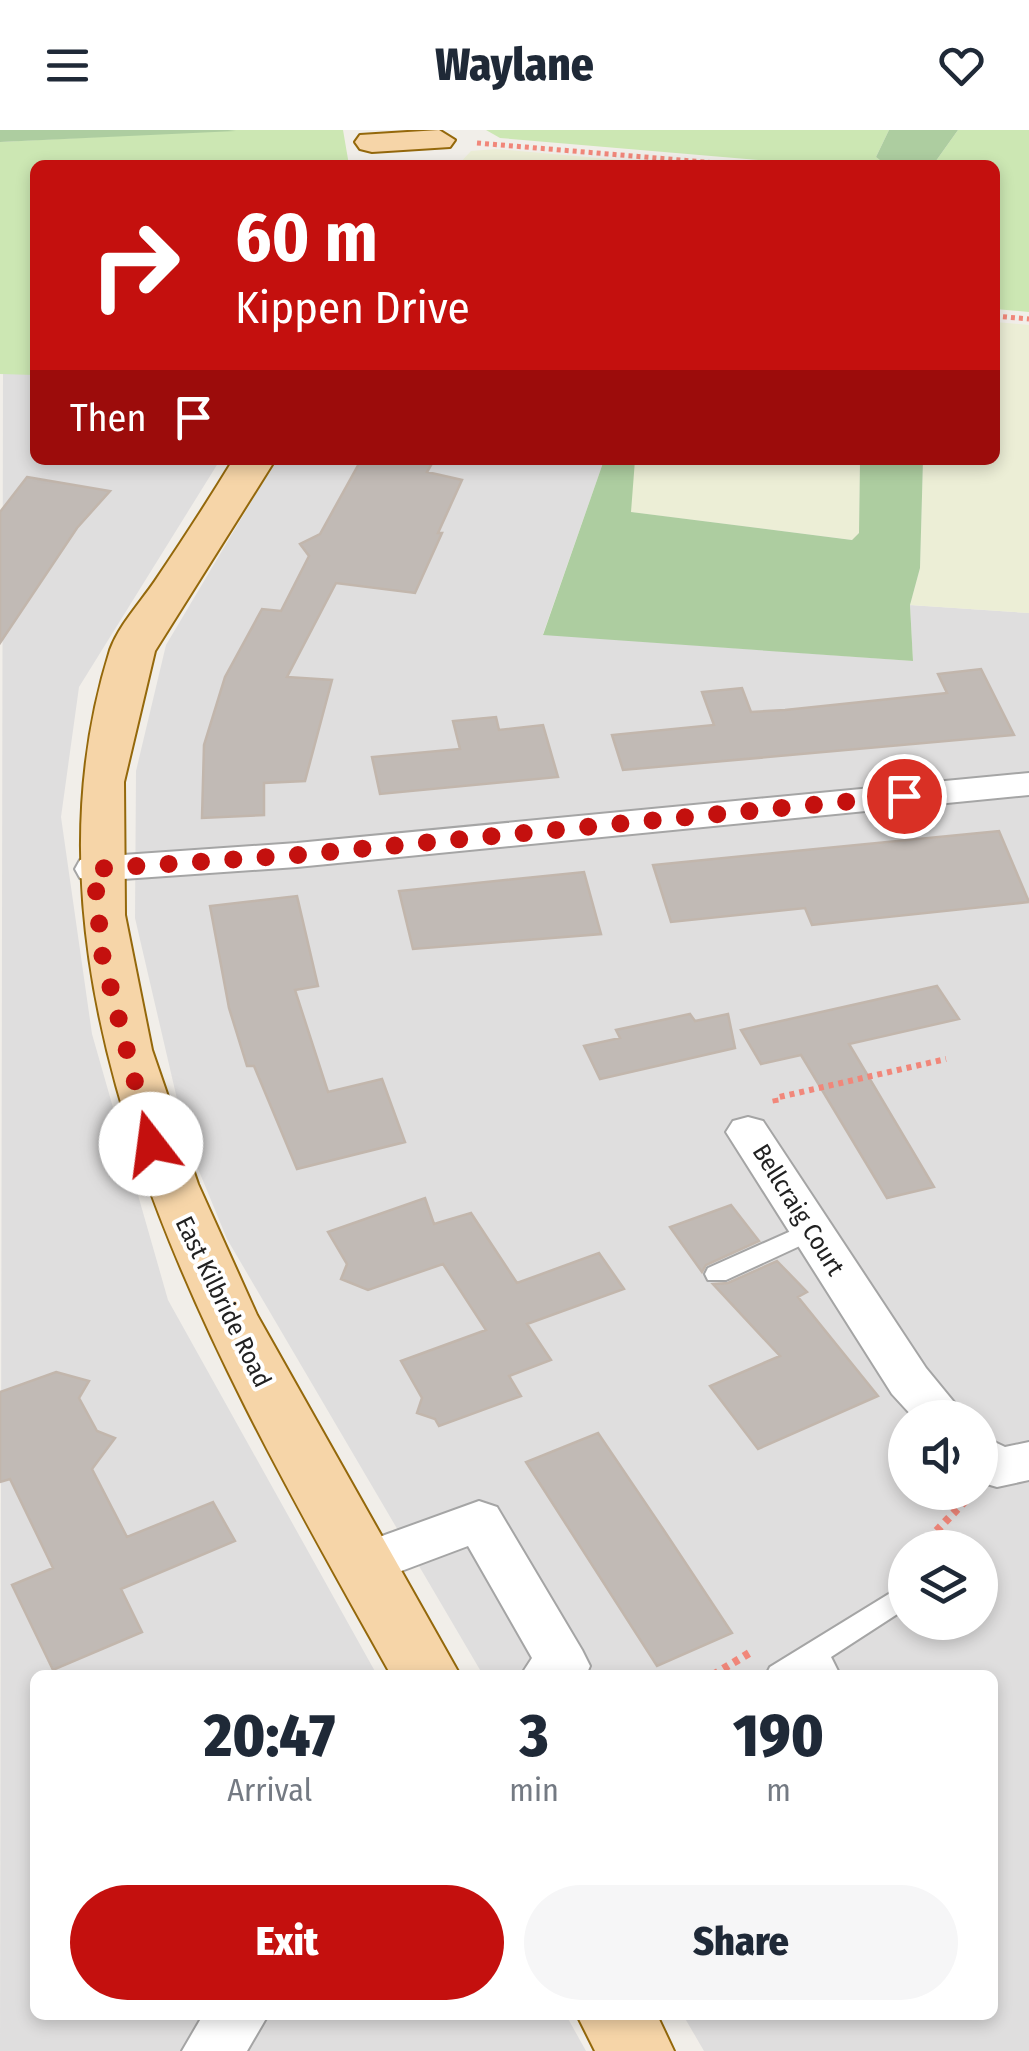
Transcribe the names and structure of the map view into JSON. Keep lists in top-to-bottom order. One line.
{"streets":{"main road":["East Kilbride Road"],"street":["Bellcraig Court"]},"page":{"header":"Waylane","turn":["60 m","Kippen Drive"],"then":"Then","eta":["20:47","Arrival","3","min","190","m"],"buttons":["Exit","Share"]}}
